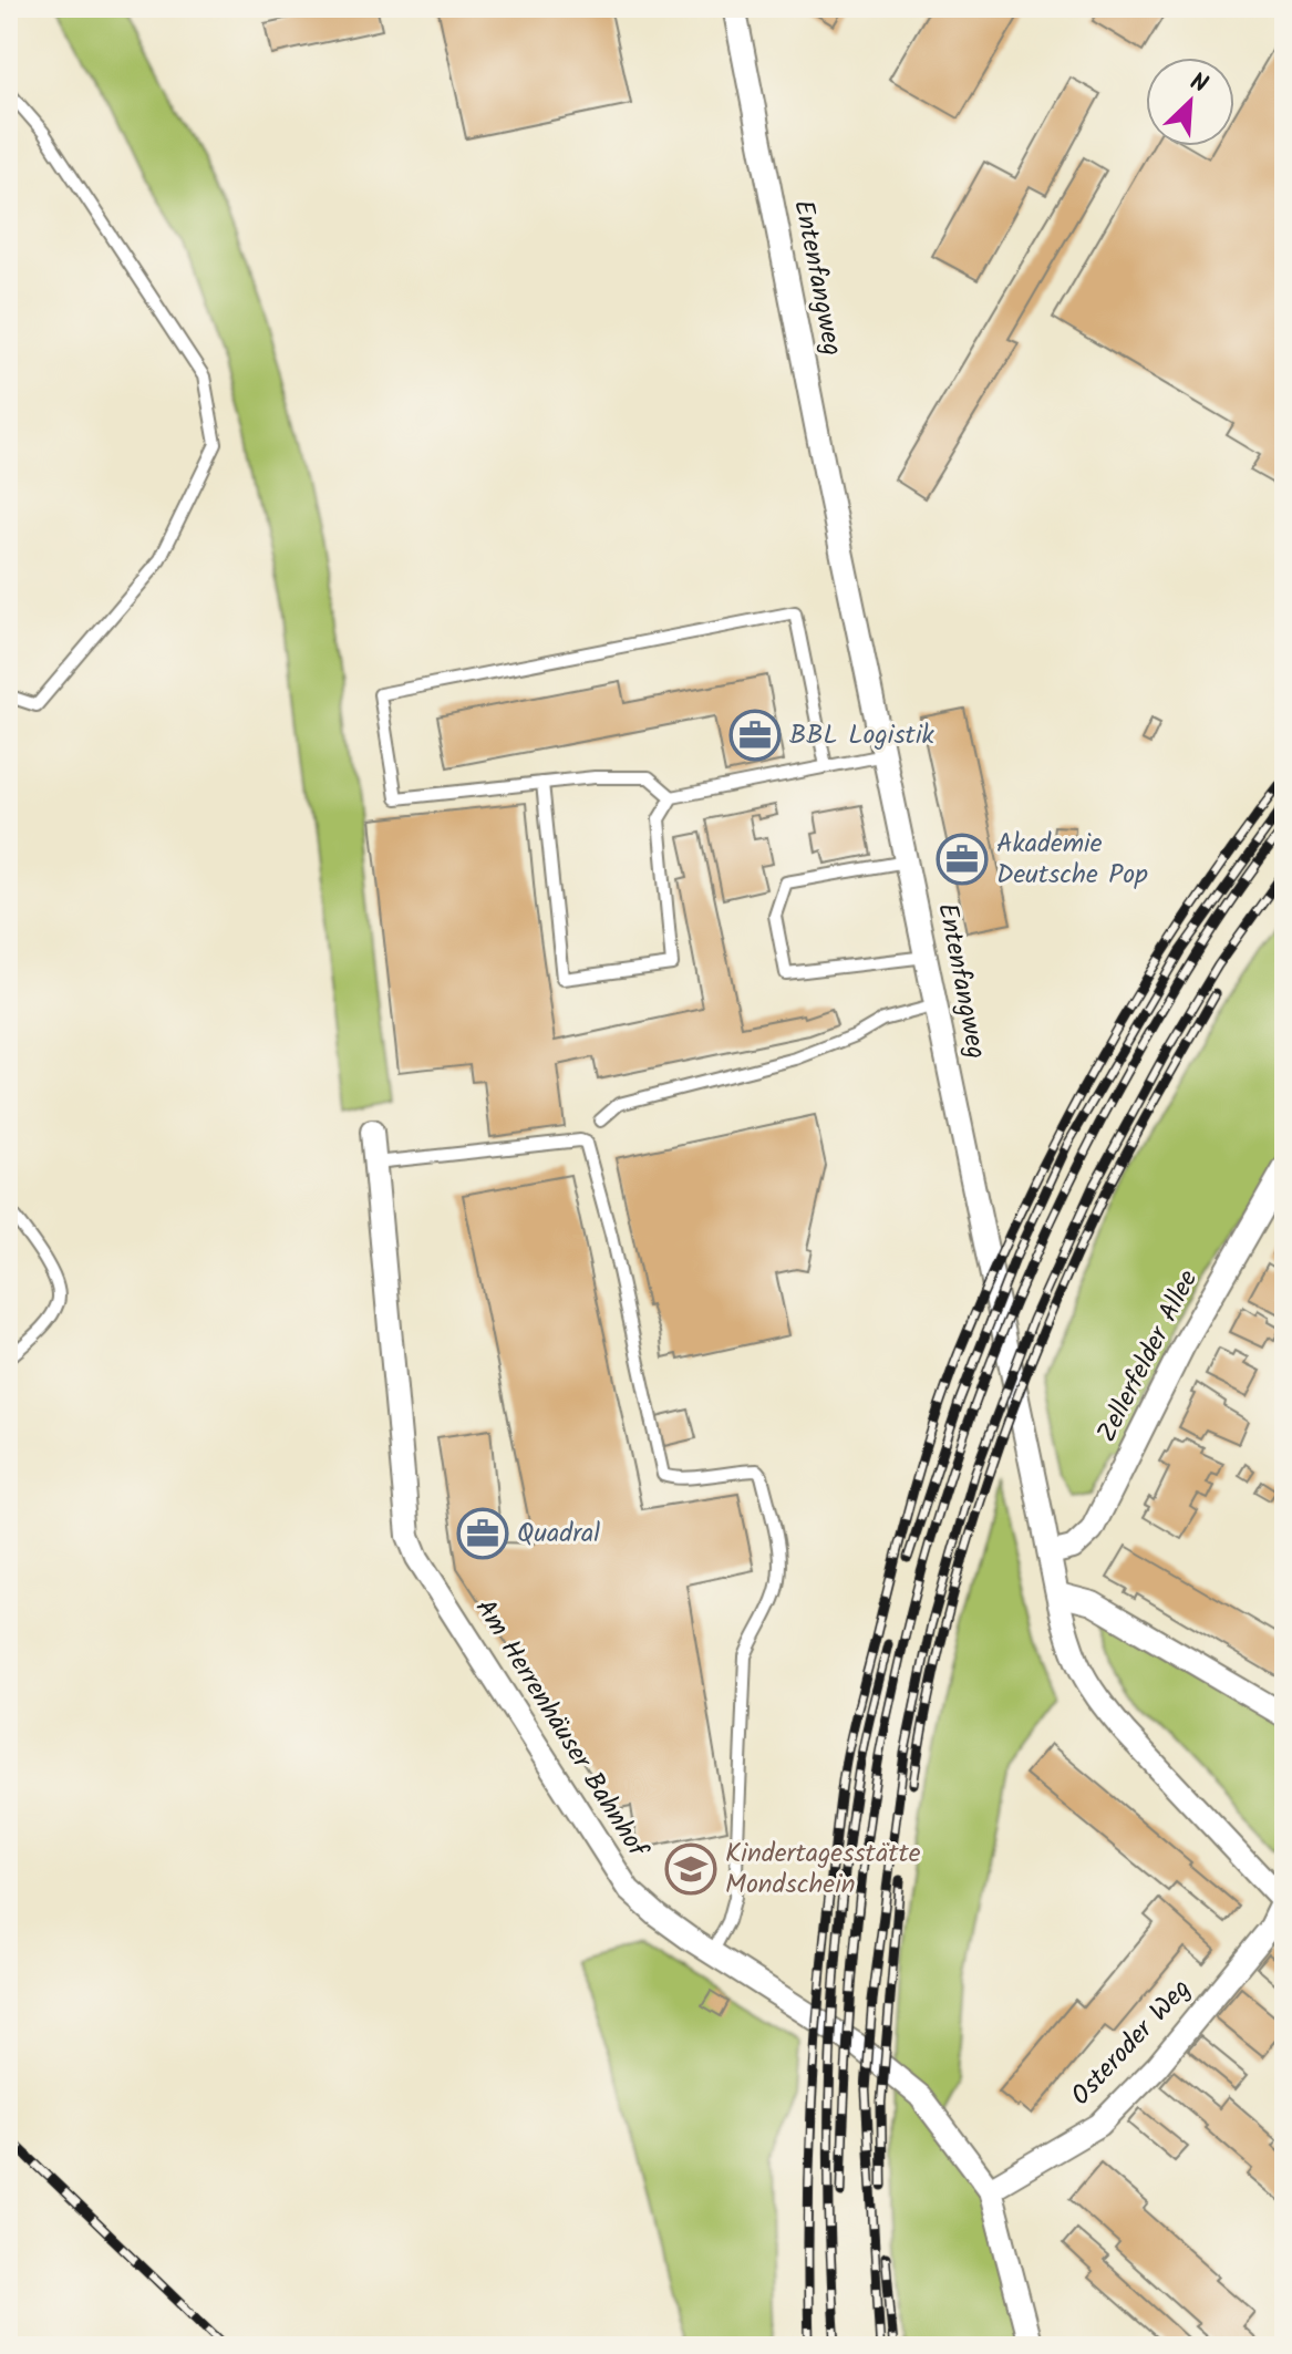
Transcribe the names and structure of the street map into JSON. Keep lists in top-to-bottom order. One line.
{"streets":{"street":["Entenfangweg","Zellerfelder Allee","Am Herrenhäuser Bahnhof","Osteroder Weg"]},"crossings":[["Entenfangweg","Zellerfelder Allee"],["Entenfangweg","Osteroder Weg"],["Am Herrenhäuser Bahnhof","Osteroder Weg"]],"places":{"office":["BBL Logistik","Akademie Deutsche Pop","Quadral"],"school or university":["Kindertagesstätte Mondschein"]},"north":"top right"}
